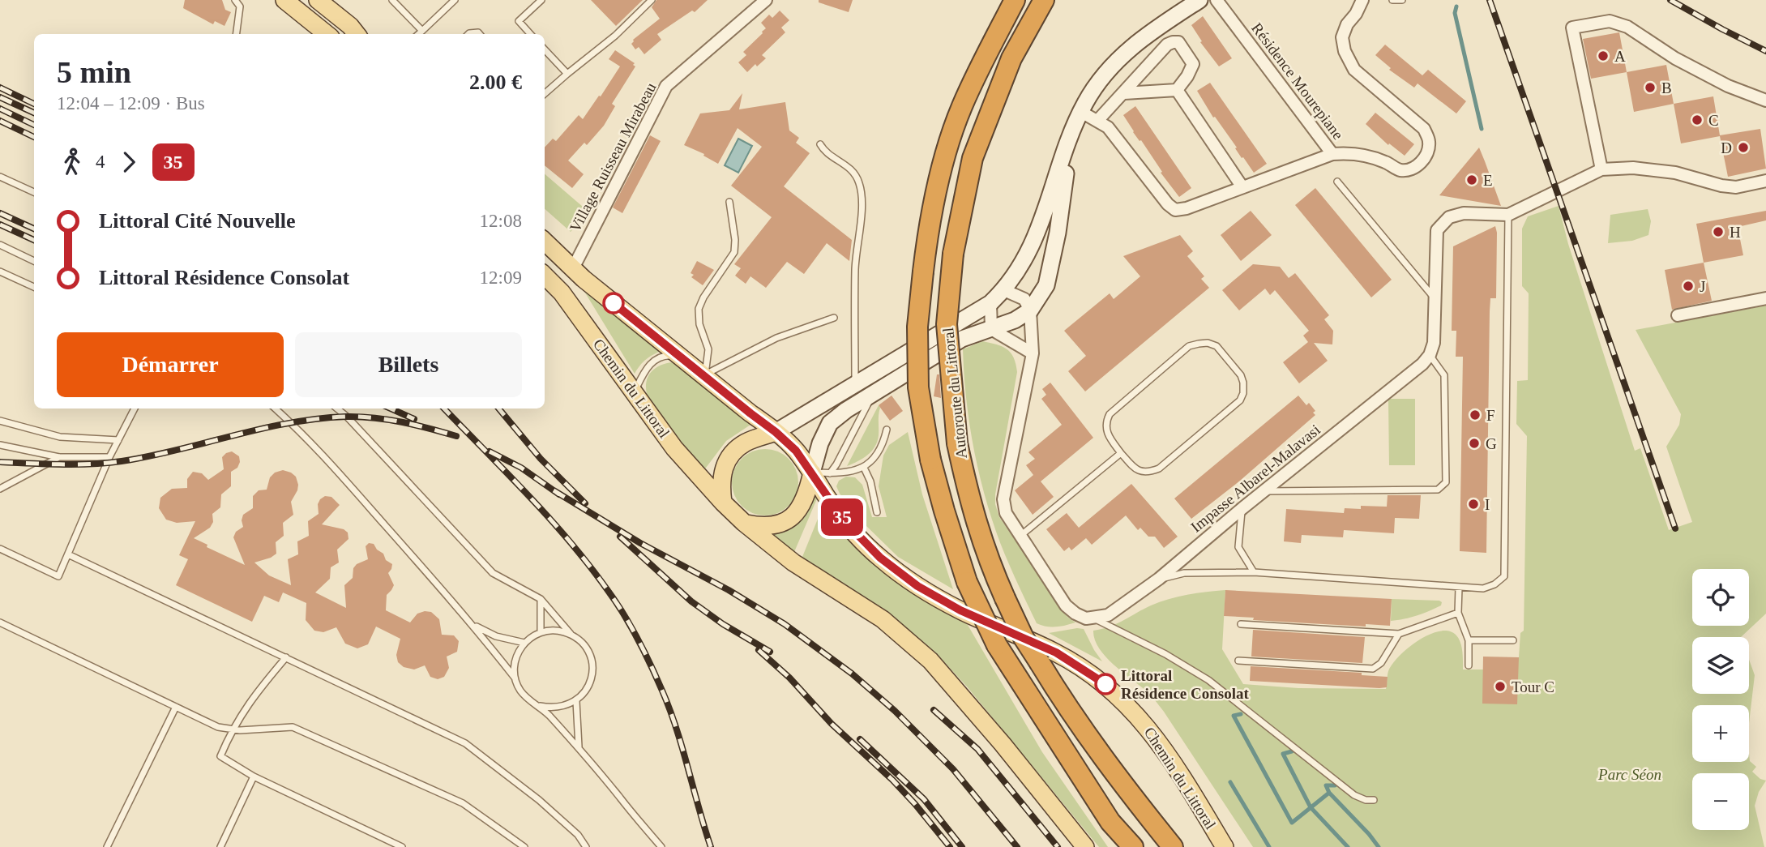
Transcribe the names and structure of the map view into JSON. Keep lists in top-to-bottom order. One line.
{"streets":{"highway":["Autoroute du Littoral"],"main road":["Chemin du Littoral"],"street":["Résidence Mourepiane","Village Ruisseau Mirabeau","Impasse Albarel-Malavasi"]},"parks":["Parc Séon"],"places":["A","B","C","D","E","H","J","F","G","I","Littoral Résidence Consolat","Tour C"],"lines":["bus line 35"],"page":{"on_map":"35","heading":["5 min","12:04 – 12:09 · Bus","2.00 €"],"legs":["4","35"],"list":[{"name":"Littoral Cité Nouvelle","value":"12:08"},{"name":"Littoral Résidence Consolat","value":"12:09"}],"buttons":["Démarrer","Billets"],"map_buttons":["+","−"]}}
